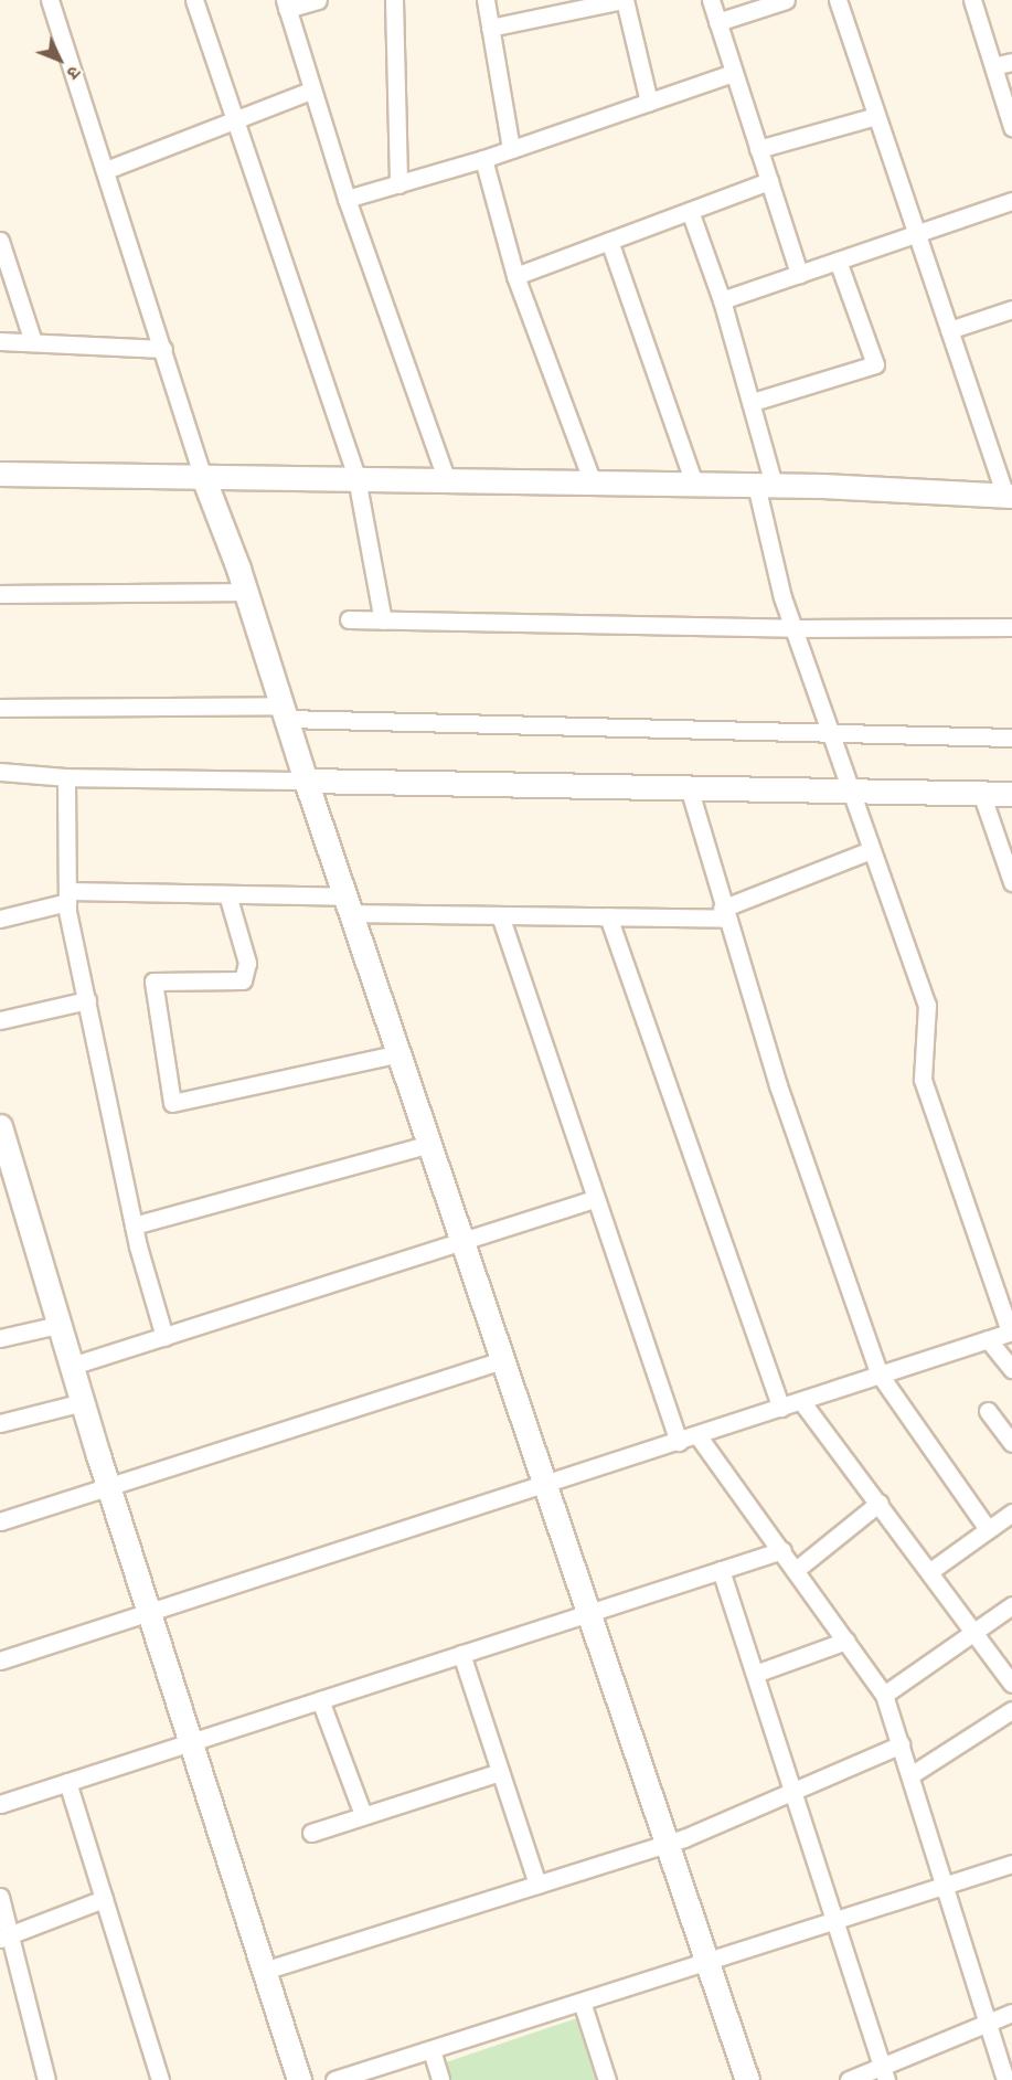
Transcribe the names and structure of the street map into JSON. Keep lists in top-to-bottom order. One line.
{"north":"bottom right"}
